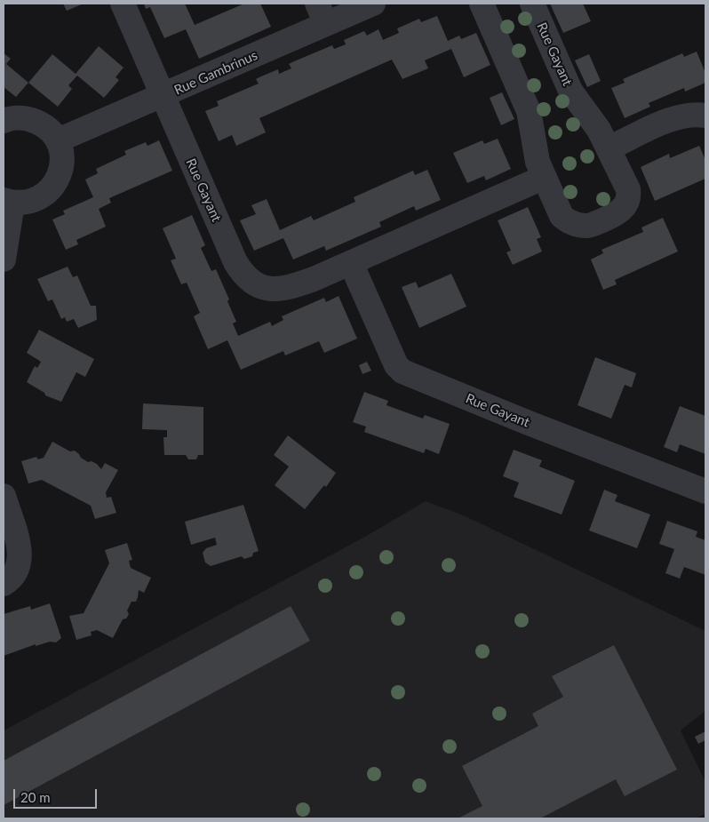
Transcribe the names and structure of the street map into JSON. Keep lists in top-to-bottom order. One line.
{"streets":{"street":["Rue Gayant","Rue Gambrinus"]},"crossings":[["Rue Gayant","Rue Gambrinus"]],"scale_bar":"20 m"}
